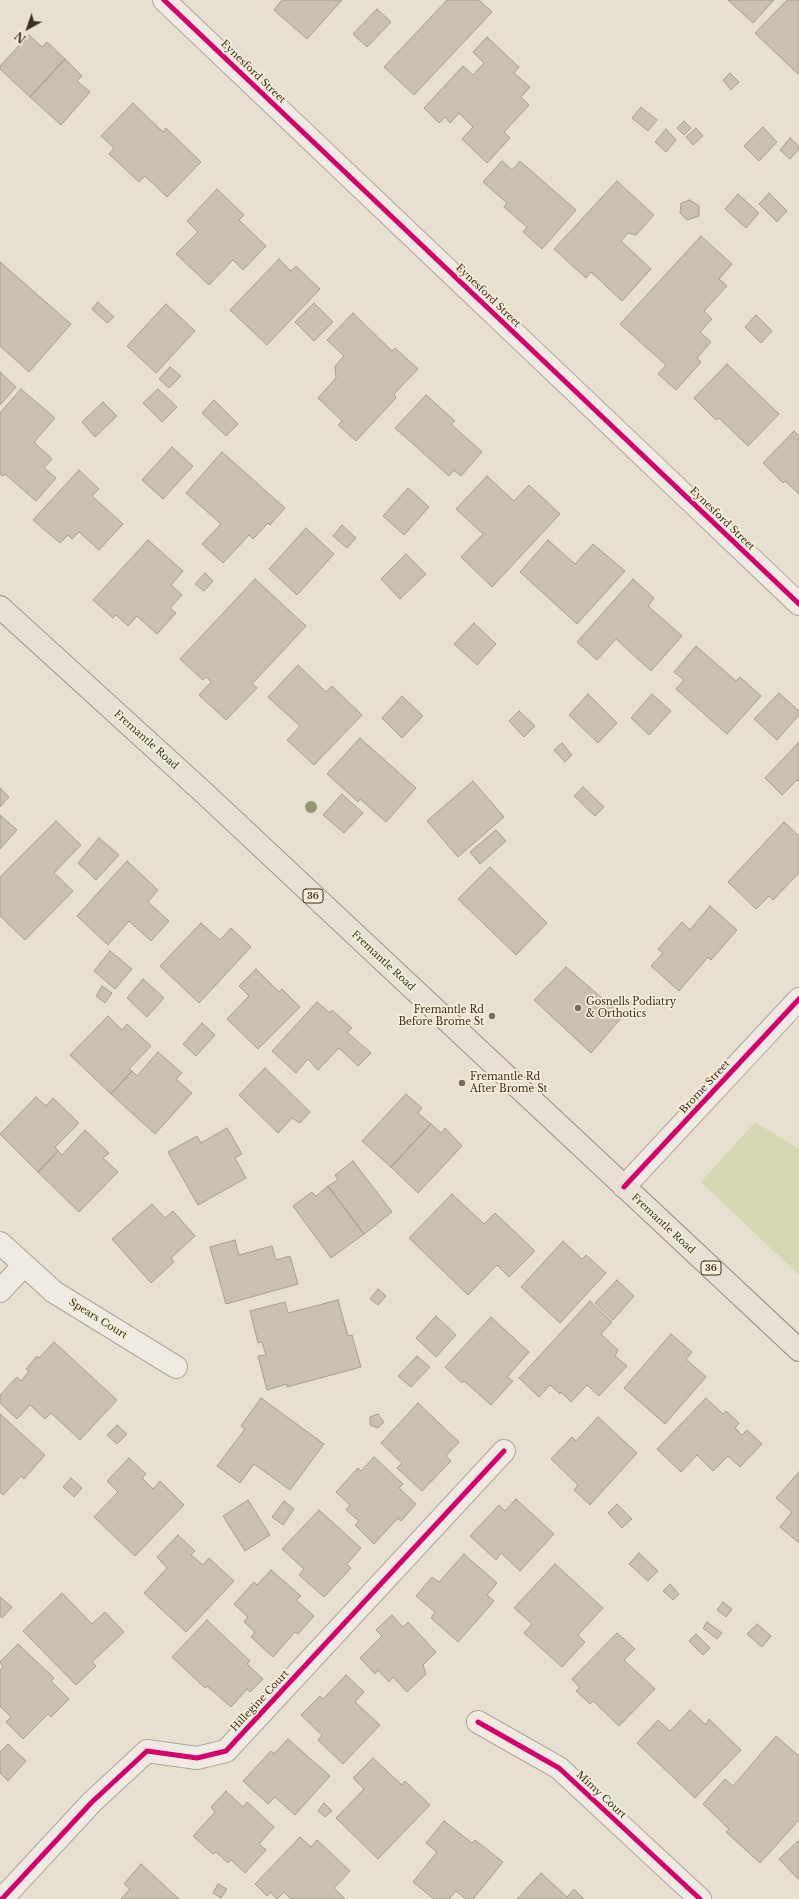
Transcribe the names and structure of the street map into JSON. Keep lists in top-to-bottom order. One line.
{"streets":{"main road":["Fremantle Road","36"],"street":["Eynesford Street","Brome Street","Spears Court","Hillegine Court","Mimy Court"]},"crossings":[["Fremantle Road","Brome Street"]],"places":["Gosnells Podiatry & Orthotics","Fremantle Rd Before Brome St","Fremantle Rd After Brome St"],"north":"bottom left"}
